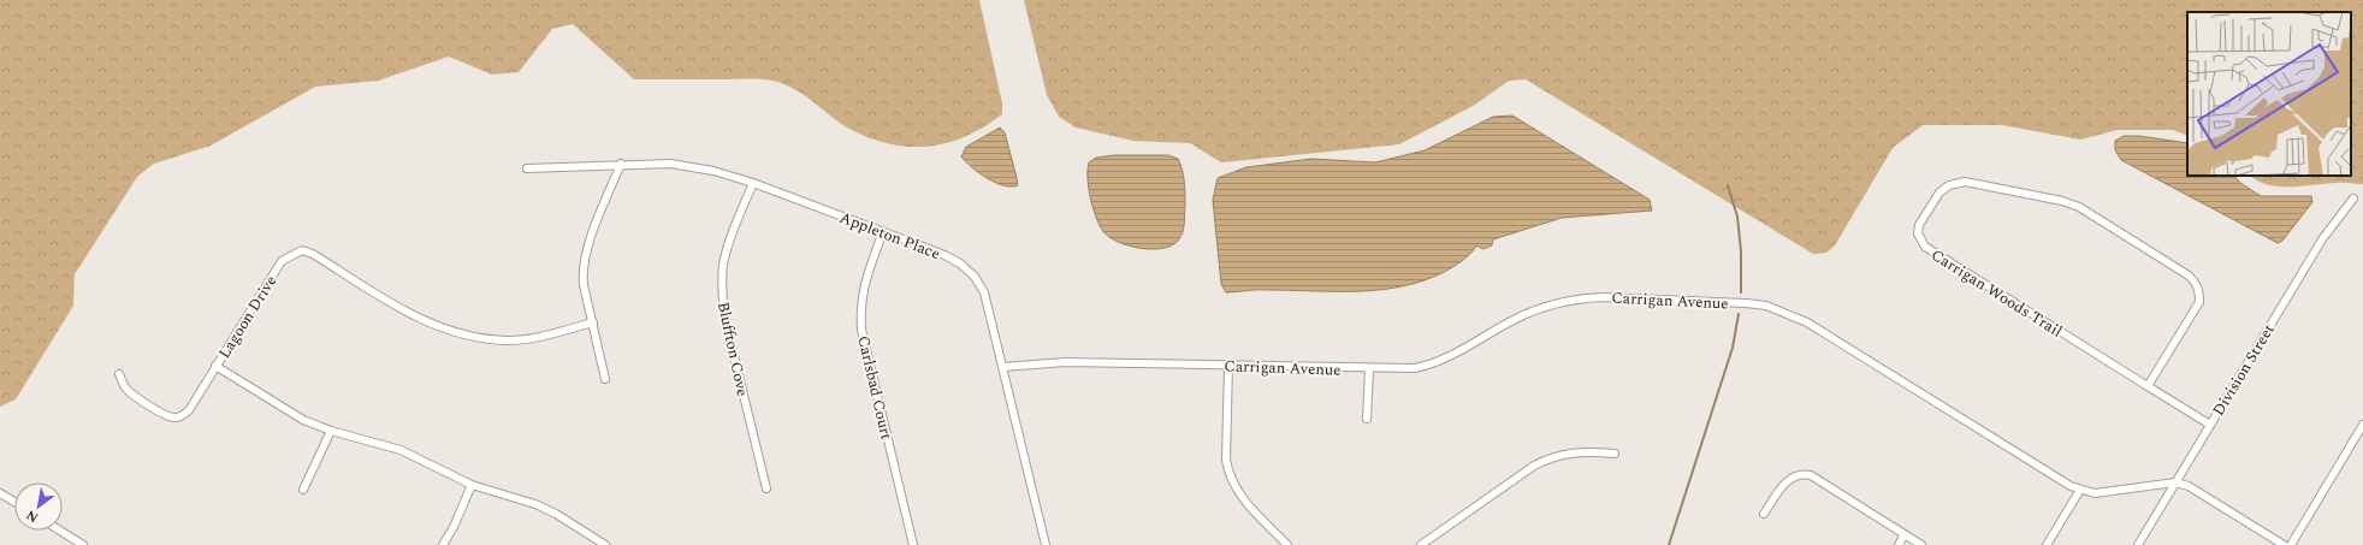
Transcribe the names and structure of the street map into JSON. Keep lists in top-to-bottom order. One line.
{"streets":{"street":["Appleton Place","Carrigan Woods Trail","Carrigan Avenue","Lagoon Drive","Bluffton Cove","Division Street","Carlsbad Court"]},"crossings":[["Appleton Place","Carrigan Avenue"],["Appleton Place","Bluffton Cove"],["Appleton Place","Carlsbad Court"],["Carrigan Woods Trail","Division Street"],["Carrigan Avenue","Division Street"]],"north":"bottom left"}
